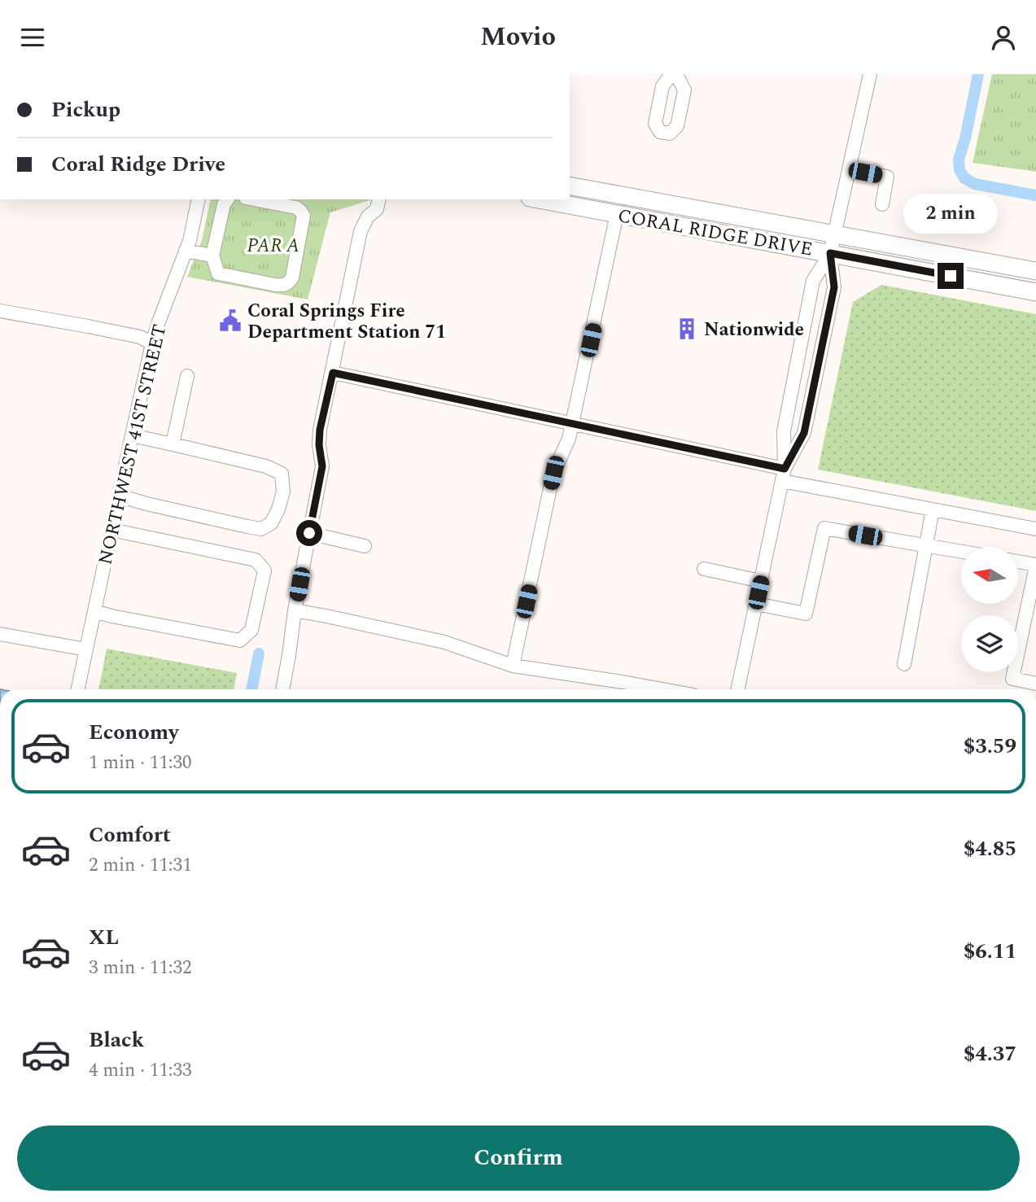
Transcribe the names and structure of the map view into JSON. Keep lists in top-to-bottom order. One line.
{"streets":{"main road":["CORAL RIDGE DRIVE"],"street":["NORTHWEST 41ST STREET"]},"parks":["PAR A"],"places":{"public building":["Coral Springs Fire Department Station 71"],"building":["Nationwide"]},"north":"left","page":{"header":"Movio","banner":["Pickup","Coral Ridge Drive"],"bubble":"2 min","list":[{"name":"Economy","note":"1 min · 11:30","value":"$3.59"},{"name":"Comfort","note":"2 min · 11:31","value":"$4.85"},{"name":"XL","note":"3 min · 11:32","value":"$6.11"},{"name":"Black","note":"4 min · 11:33","value":"$4.37"}],"buttons":"Confirm"}}
